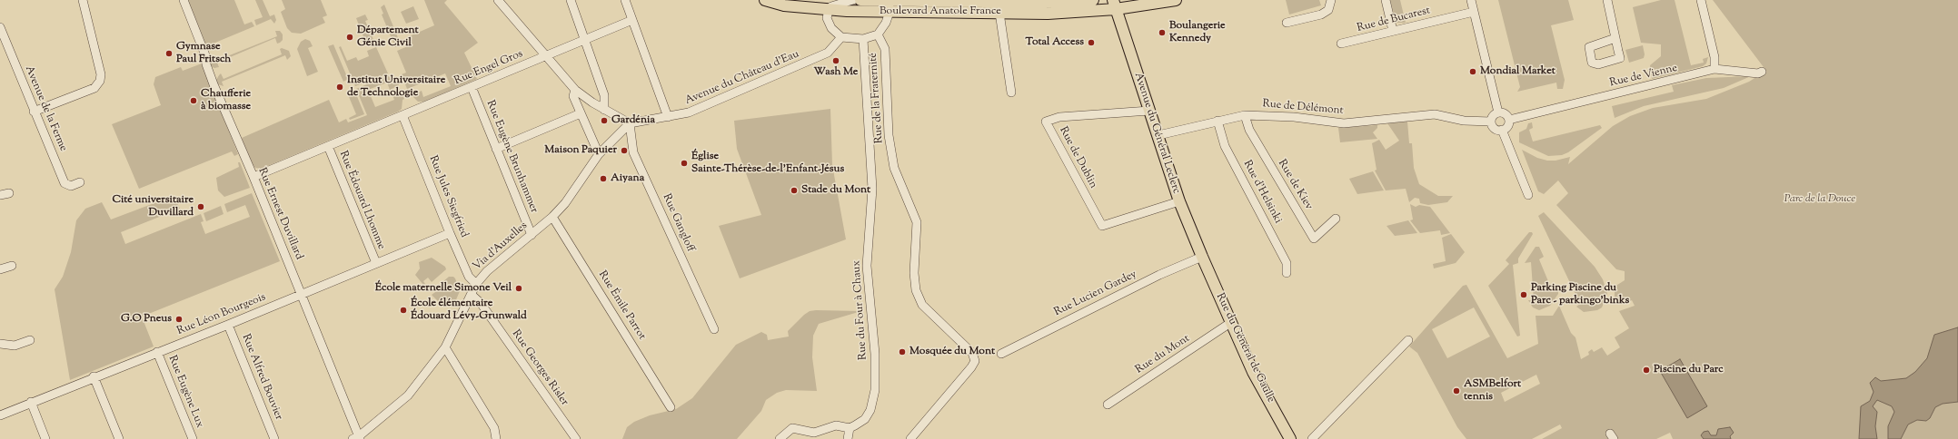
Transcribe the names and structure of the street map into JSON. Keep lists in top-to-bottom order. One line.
{"streets":{"main road":["Boulevard Anatole France","Avenue du Général Leclerc","Rue du Général de Gaulle"],"street":["Rue de Bucarest","Rue Engel Gros","Rue de Vienne","Avenue du Château d'Eau","Rue de la Fraternité","Rue de Délémont","Avenue de la Ferme","Rue Eugène Brunhammer","Rue de Dublin","Rue de Kiev","Rue d'Helsinki","Rue Jules Siegfried","Rue Édouard Lhomme","Rue Ernest Duvillard","Rue Gangloff","Via d'Auxelles","Rue Lucien Gardey","Rue Émile Parrot","Rue du Four à Chaux","Rue Léon Bourgeois","Rue du Mont","Rue Georges Risler","Rue Alfred Bouvier","Rue Eugène Lux"]},"crossings":[["Boulevard Anatole France","Avenue du Général Leclerc"],["Rue Engel Gros","Rue Eugène Brunhammer"],["Rue Engel Gros","Rue Jules Siegfried"],["Rue Engel Gros","Rue Édouard Lhomme"],["Rue Engel Gros","Rue Ernest Duvillard"],["Rue de Vienne","Rue de Délémont"],["Avenue du Château d'Eau","Rue Gangloff"],["Avenue du Château d'Eau","Via d'Auxelles"],["Rue de Délémont","Avenue du Général Leclerc"],["Rue de Délémont","Rue de Kiev"],["Rue de Délémont","Rue d'Helsinki"],["Avenue du Général Leclerc","Rue de Dublin"],["Avenue du Général Leclerc","Rue Lucien Gardey"],["Avenue du Général Leclerc","Rue du Général de Gaulle"],["Rue Eugène Brunhammer","Via d'Auxelles"],["Rue Jules Siegfried","Via d'Auxelles"],["Rue Jules Siegfried","Rue Léon Bourgeois"],["Rue Édouard Lhomme","Rue Léon Bourgeois"],["Rue Ernest Duvillard","Via d'Auxelles"],["Rue Ernest Duvillard","Rue Léon Bourgeois"],["Rue Gangloff","Via d'Auxelles"],["Via d'Auxelles","Rue Émile Parrot"],["Via d'Auxelles","Rue Georges Risler"],["Rue Lucien Gardey","Rue du Général de Gaulle"],["Rue Léon Bourgeois","Rue Alfred Bouvier"],["Rue Léon Bourgeois","Rue Eugène Lux"],["Rue du Général de Gaulle","Rue du Mont"]],"parks":["Parc de la Douce"],"places":["Boulangerie Kennedy","Département Génie Civil","Total Access","Gymnase Paul Fritsch","Wash Me","Mondial Market","Institut Universitaire de Technologie","Chaufferie à biomasse","Gardénia","Maison Paquier","Église Sainte-Thérèse-de-l'Enfant-Jésus","Aiyana","Stade du Mont","Cité universitaire Duvillard","École maternelle Simone Veil","Parking Piscine du Parc - parkingo'binks","École élémentaire Édouard Lévy-Grunwald","G.O Pneus","Mosquée du Mont","Piscine du Parc","ASMBelfort tennis"]}
